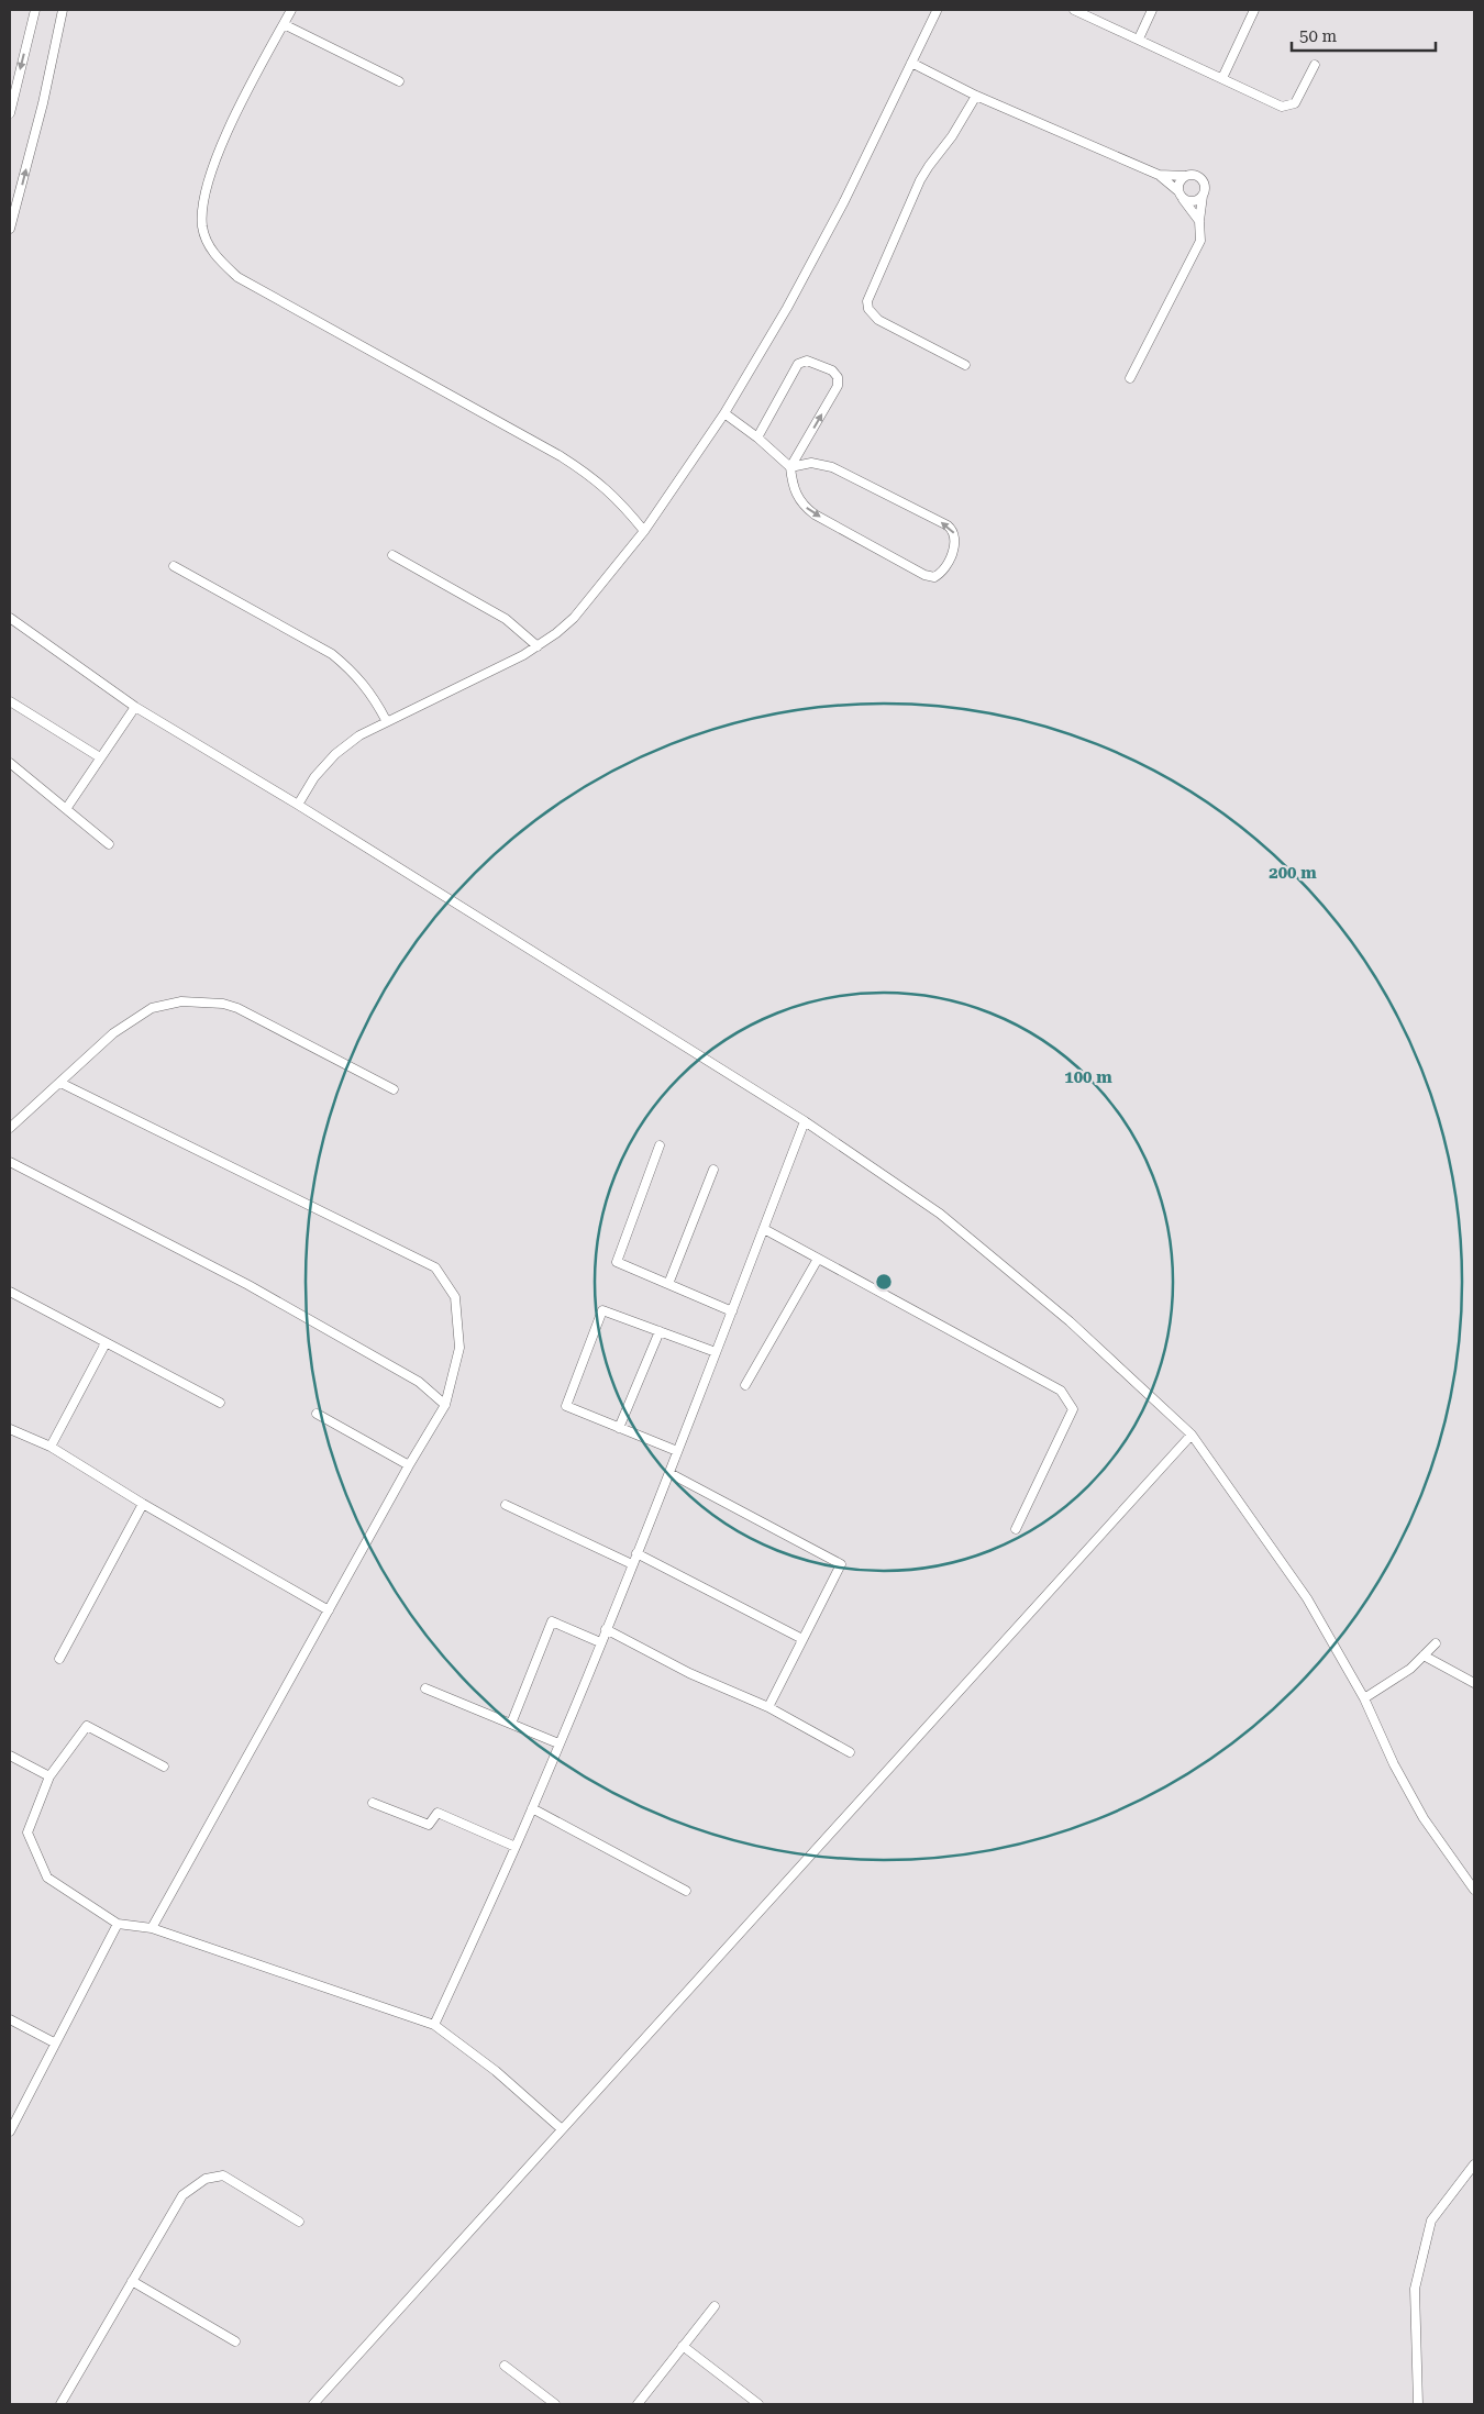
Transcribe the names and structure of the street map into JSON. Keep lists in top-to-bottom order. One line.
{"scale_bar":"50 m","rings":["200 m","100 m"]}
